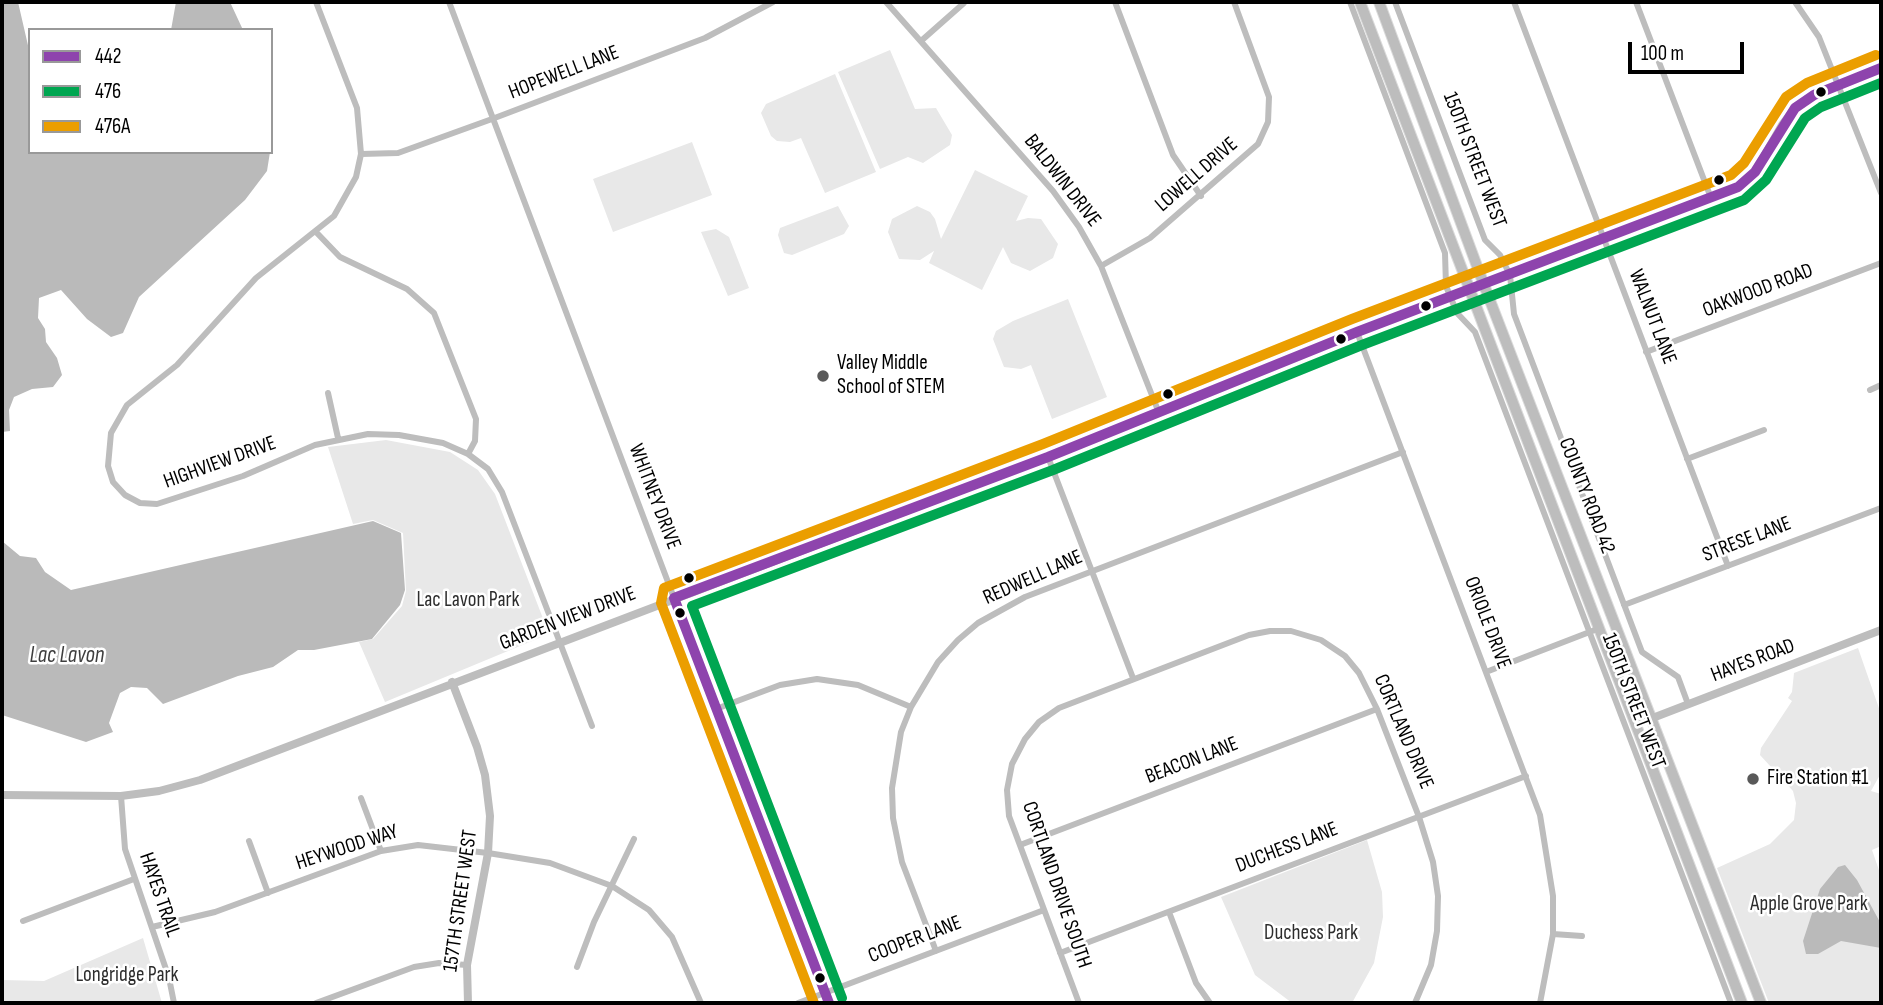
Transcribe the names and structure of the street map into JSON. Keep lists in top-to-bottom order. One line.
{"streets":{"highway":["COUNTY ROAD 42"],"street":["HOPEWELL LANE","150TH STREET WEST","LOWELL DRIVE","BALDWIN DRIVE","OAKWOOD ROAD","WALNUT LANE","HIGHVIEW DRIVE","WHITNEY DRIVE","STRESE LANE","REDWELL LANE","GARDEN VIEW DRIVE","ORIOLE DRIVE","HAYES ROAD","CORTLAND DRIVE","BEACON LANE","HEYWOOD WAY","DUCHESS LANE","CORTLAND DRIVE SOUTH","HAYES TRAIL","157TH STREET WEST","COOPER LANE"]},"crossings":[["HOPEWELL LANE","HIGHVIEW DRIVE"],["HOPEWELL LANE","WHITNEY DRIVE"],["150TH STREET WEST","STRESE LANE"],["150TH STREET WEST","GARDEN VIEW DRIVE"],["150TH STREET WEST","HAYES ROAD"],["LOWELL DRIVE","BALDWIN DRIVE"],["BALDWIN DRIVE","GARDEN VIEW DRIVE"],["OAKWOOD ROAD","WALNUT LANE"],["WALNUT LANE","STRESE LANE"],["WALNUT LANE","GARDEN VIEW DRIVE"],["HIGHVIEW DRIVE","GARDEN VIEW DRIVE"],["COUNTY ROAD 42","GARDEN VIEW DRIVE"],["COUNTY ROAD 42","HAYES ROAD"],["WHITNEY DRIVE","GARDEN VIEW DRIVE"],["WHITNEY DRIVE","COOPER LANE"],["REDWELL LANE","ORIOLE DRIVE"],["REDWELL LANE","COOPER LANE"],["GARDEN VIEW DRIVE","ORIOLE DRIVE"],["GARDEN VIEW DRIVE","HAYES TRAIL"],["GARDEN VIEW DRIVE","157TH STREET WEST"],["ORIOLE DRIVE","DUCHESS LANE"],["CORTLAND DRIVE","BEACON LANE"],["CORTLAND DRIVE","DUCHESS LANE"],["CORTLAND DRIVE","CORTLAND DRIVE SOUTH"],["BEACON LANE","CORTLAND DRIVE SOUTH"],["HEYWOOD WAY","HAYES TRAIL"],["HEYWOOD WAY","157TH STREET WEST"],["DUCHESS LANE","CORTLAND DRIVE SOUTH"],["CORTLAND DRIVE SOUTH","COOPER LANE"]],"water":["Lac Lavon"],"parks":["Lac Lavon Park","Apple Grove Park","Duchess Park","Longridge Park"],"places":["Valley Middle School of STEM","Fire Station #1"],"lines":["transit line 476A","transit line 442","transit line 476"],"legend":["442","476","476A"],"scale_bar":"100 m"}
